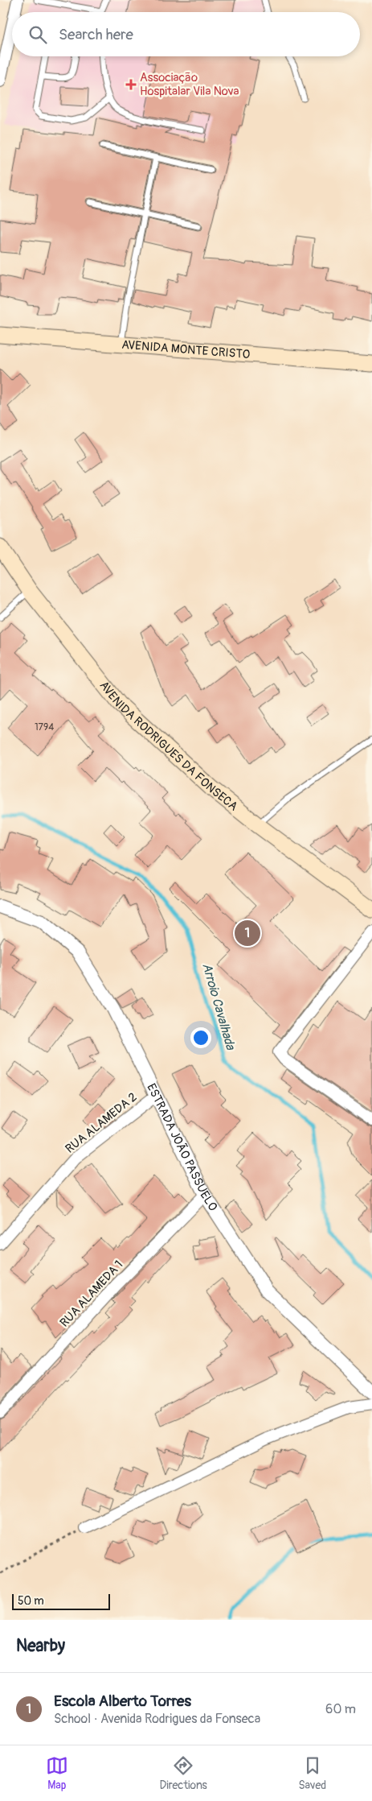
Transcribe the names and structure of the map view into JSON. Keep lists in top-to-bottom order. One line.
{"streets":{"main road":["AVENIDA MONTE CRISTO","AVENIDA RODRIGUES DA FONSECA"],"street":["RUA ALAMEDA 2","ESTRADA JOÃO PASSUELO","RUA ALAMEDA 1"]},"crossings":[["RUA ALAMEDA 2","ESTRADA JOÃO PASSUELO"],["ESTRADA JOÃO PASSUELO","RUA ALAMEDA 1"]],"water":["Arroio Cavalhada"],"places":{"health":["Associação Hospitalar Vila Nova"]},"house_numbers":["1794"],"scale_bar":"50 m","page":{"search":"Search here","pins":"1","scale":"50 m","heading":"Nearby","list":[{"mark":"1","name":"Escola Alberto Torres","note":"School · Avenida Rodrigues da Fonseca","value":"60 m"}],"nav":["Map","Directions","Saved"]}}
